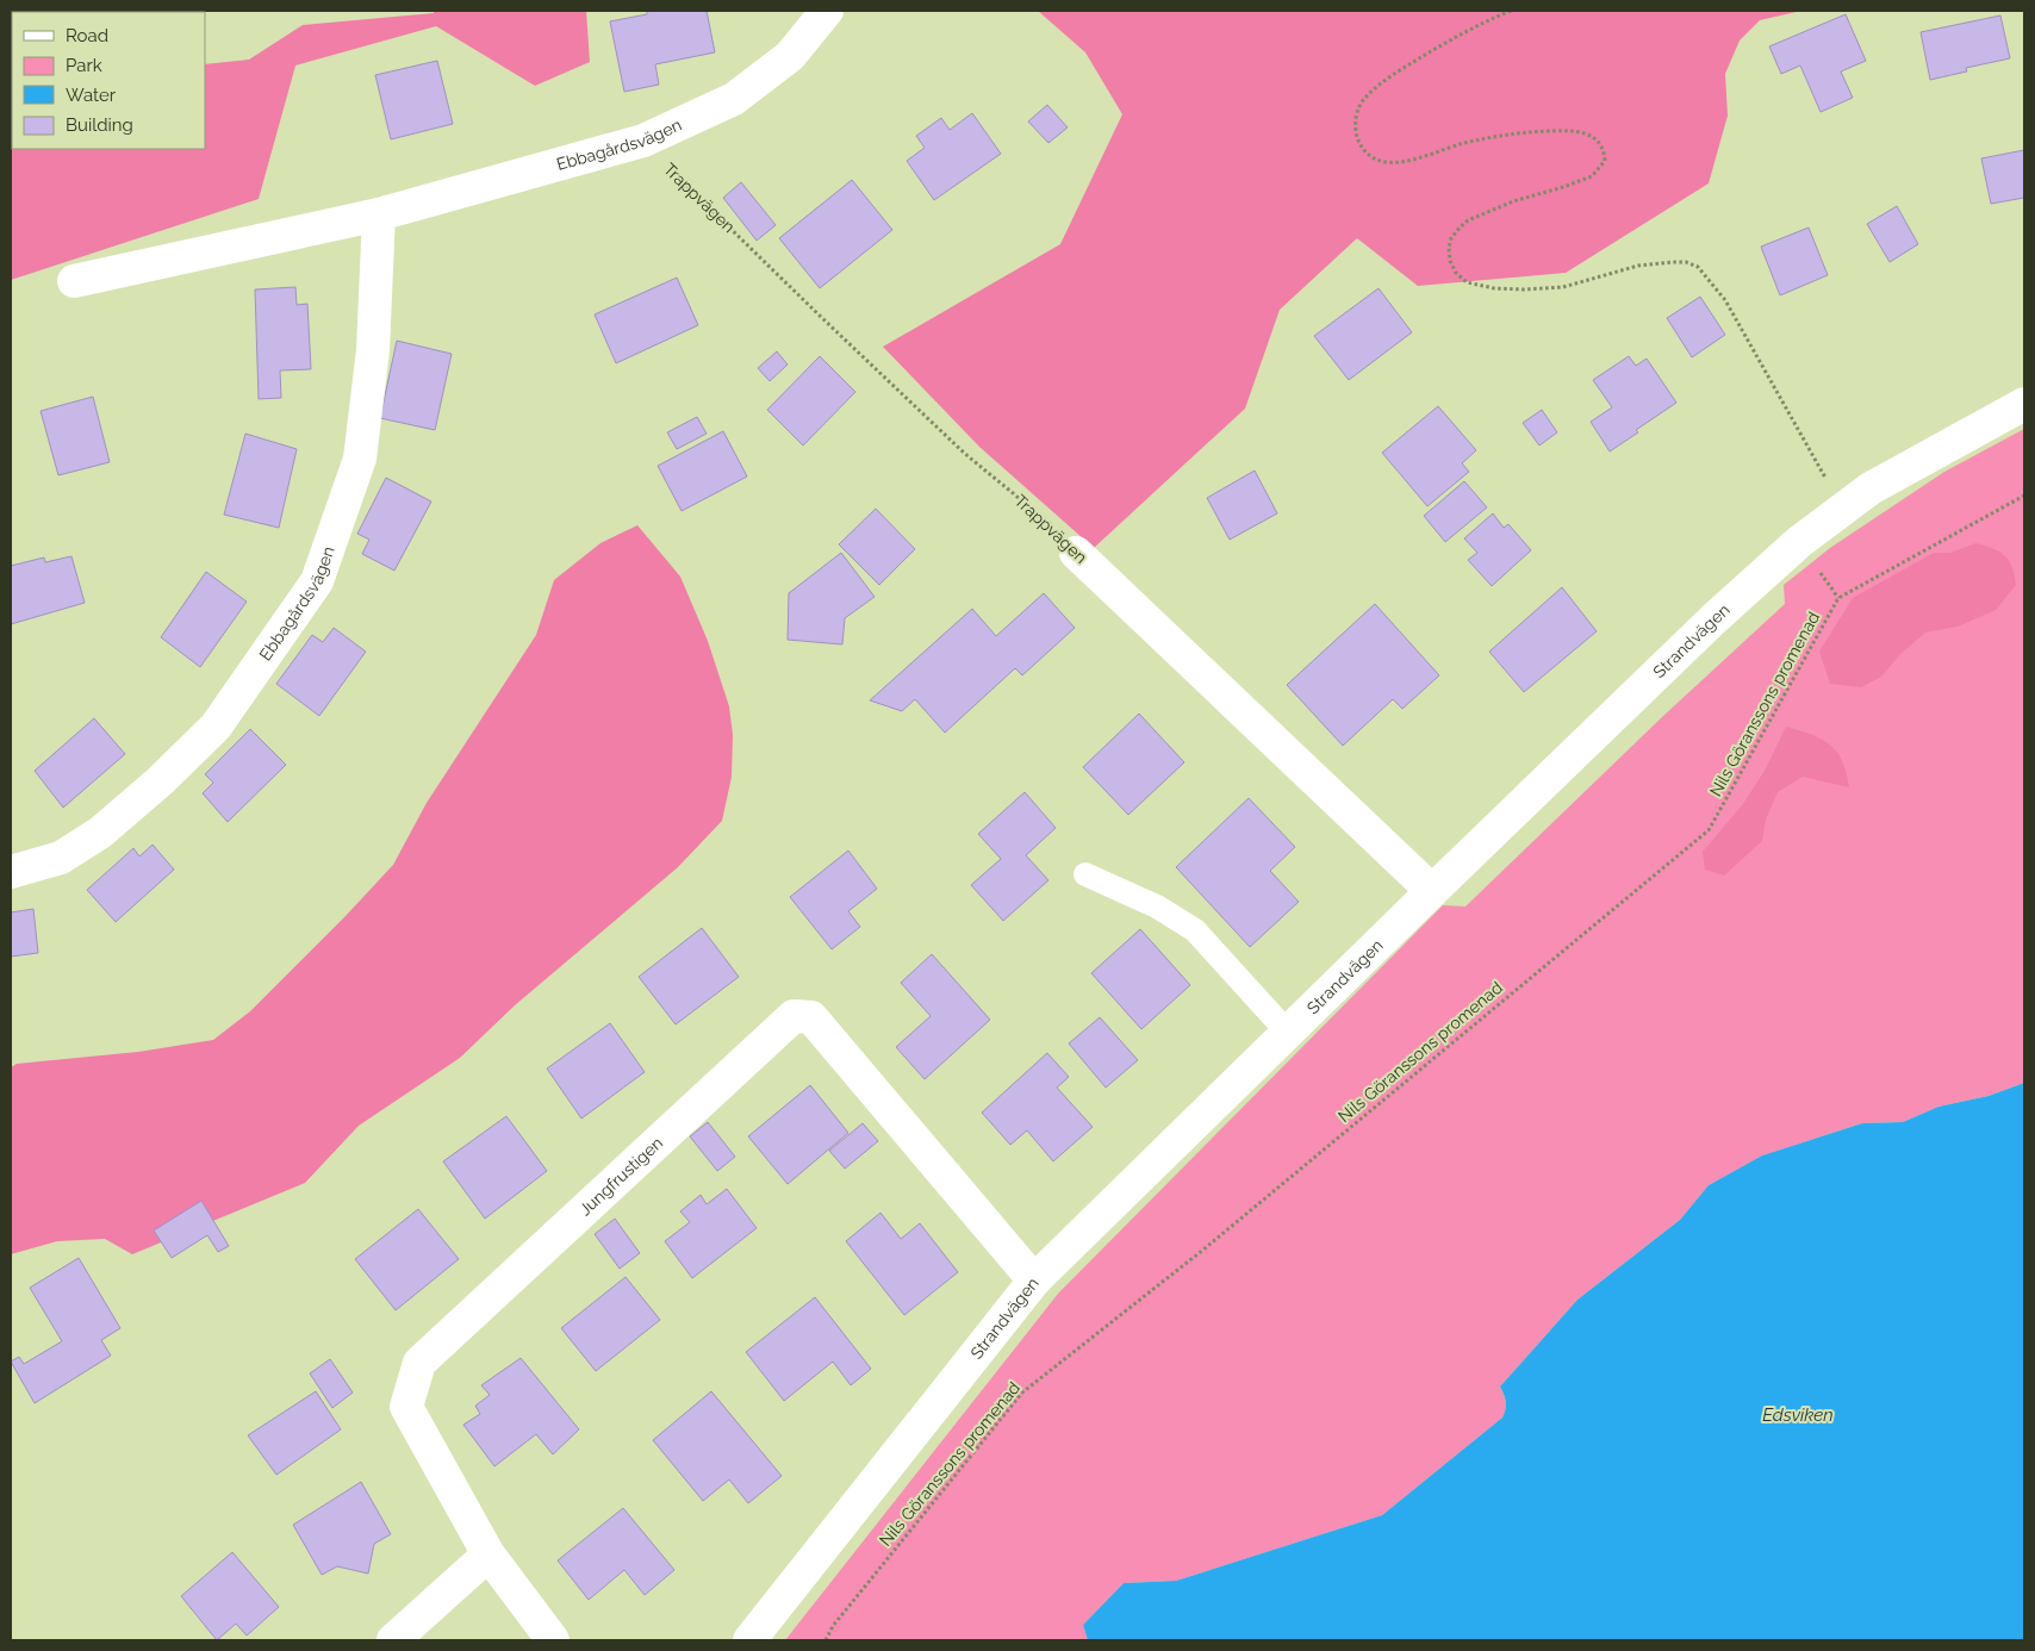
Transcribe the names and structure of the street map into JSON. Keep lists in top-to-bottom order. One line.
{"streets":{"street":["Ebbagårdsvägen","Trappvägen","Strandvägen","Jungfrustigen"],"path":["Nils Göranssons promenad"]},"crossings":[["Ebbagårdsvägen","Trappvägen"],["Trappvägen","Strandvägen"],["Strandvägen","Jungfrustigen"]],"water":["Edsviken"],"legend":["Road","Park","Water","Building"]}
